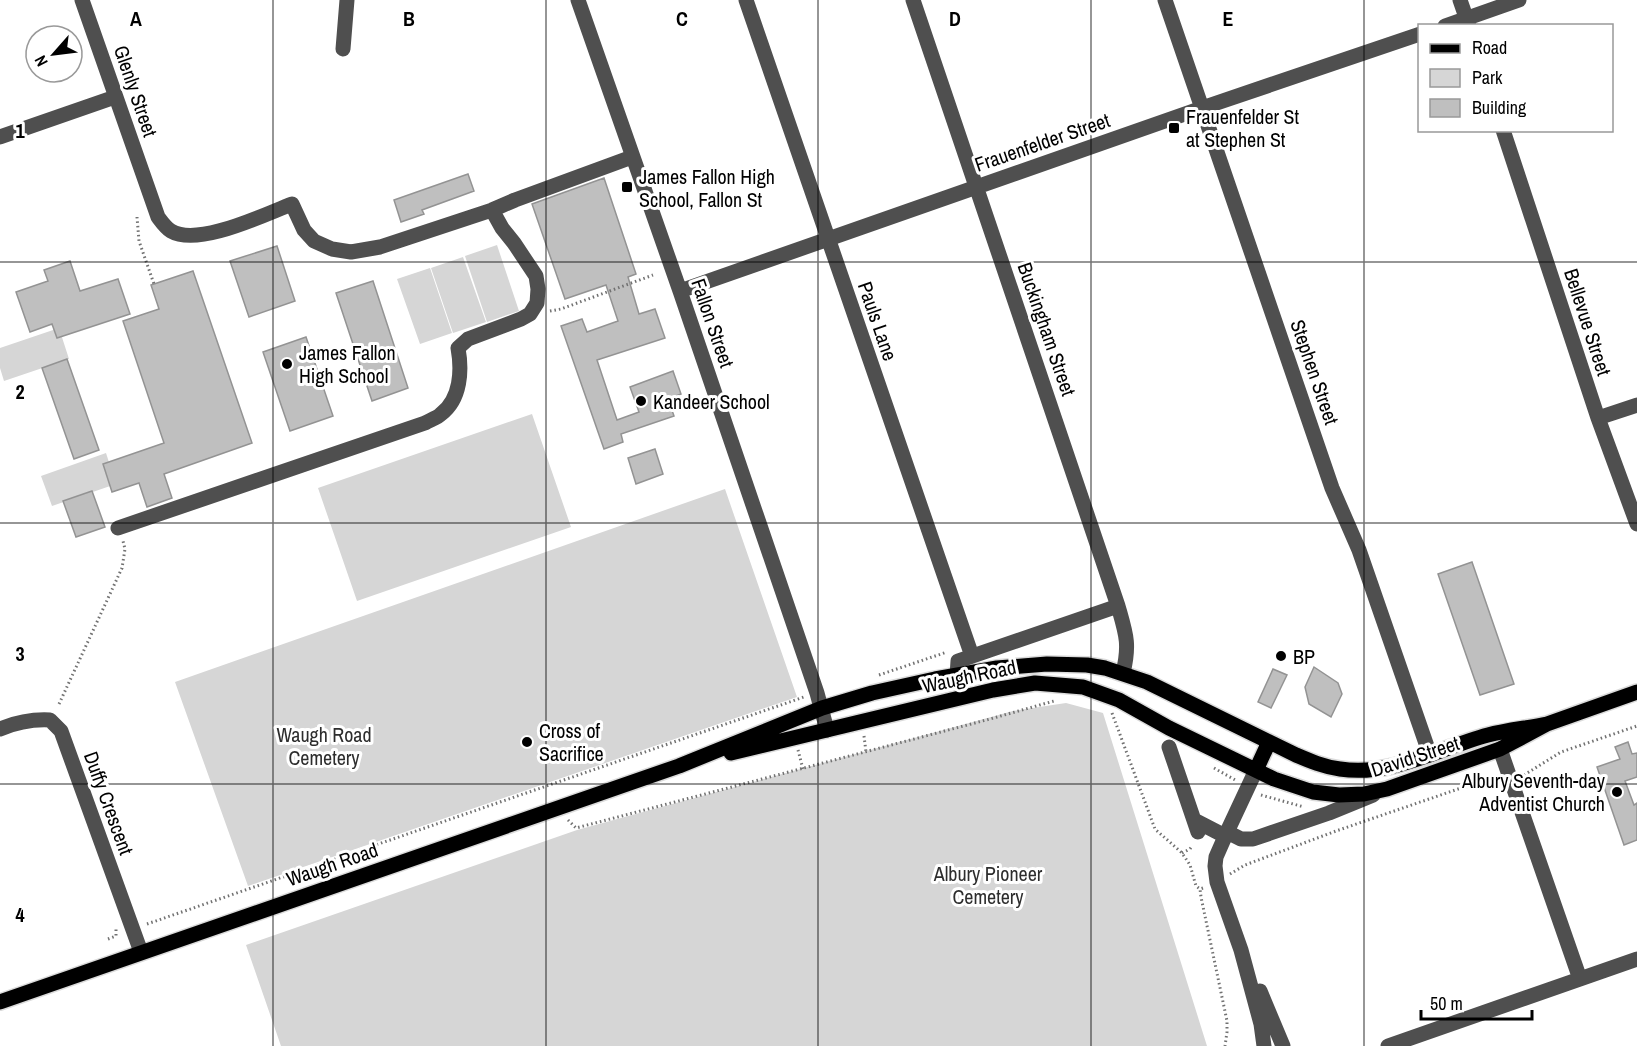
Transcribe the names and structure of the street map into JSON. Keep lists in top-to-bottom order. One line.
{"streets":{"main road":["Waugh Road","David Street"],"street":["Glenly Street","Frauenfelder Street","Pauls Lane","Bellevue Street","Fallon Street","Buckingham Street","Stephen Street","Duffy Crescent"]},"crossings":[["Frauenfelder Street","Pauls Lane"],["Frauenfelder Street","Fallon Street"],["Frauenfelder Street","Buckingham Street"],["Frauenfelder Street","Stephen Street"],["Pauls Lane","Waugh Road"],["Fallon Street","Waugh Road"],["Buckingham Street","Waugh Road"],["Stephen Street","David Street"],["Waugh Road","David Street"],["Waugh Road","Duffy Crescent"]],"parks":["Waugh Road Cemetery","Albury Pioneer Cemetery"],"places":{"transit":["Frauenfelder St at Stephen St","James Fallon High School, Fallon St"],"other":["James Fallon High School","Kandeer School","BP","Cross of Sacrifice","Albury Seventh-day Adventist Church"]},"legend":["Road","Park","Building"],"scale_bar":"50 m","north":"bottom left","grid":{"columns":["A","B","C","D","E"],"rows":["1","2","3","4"]}}
